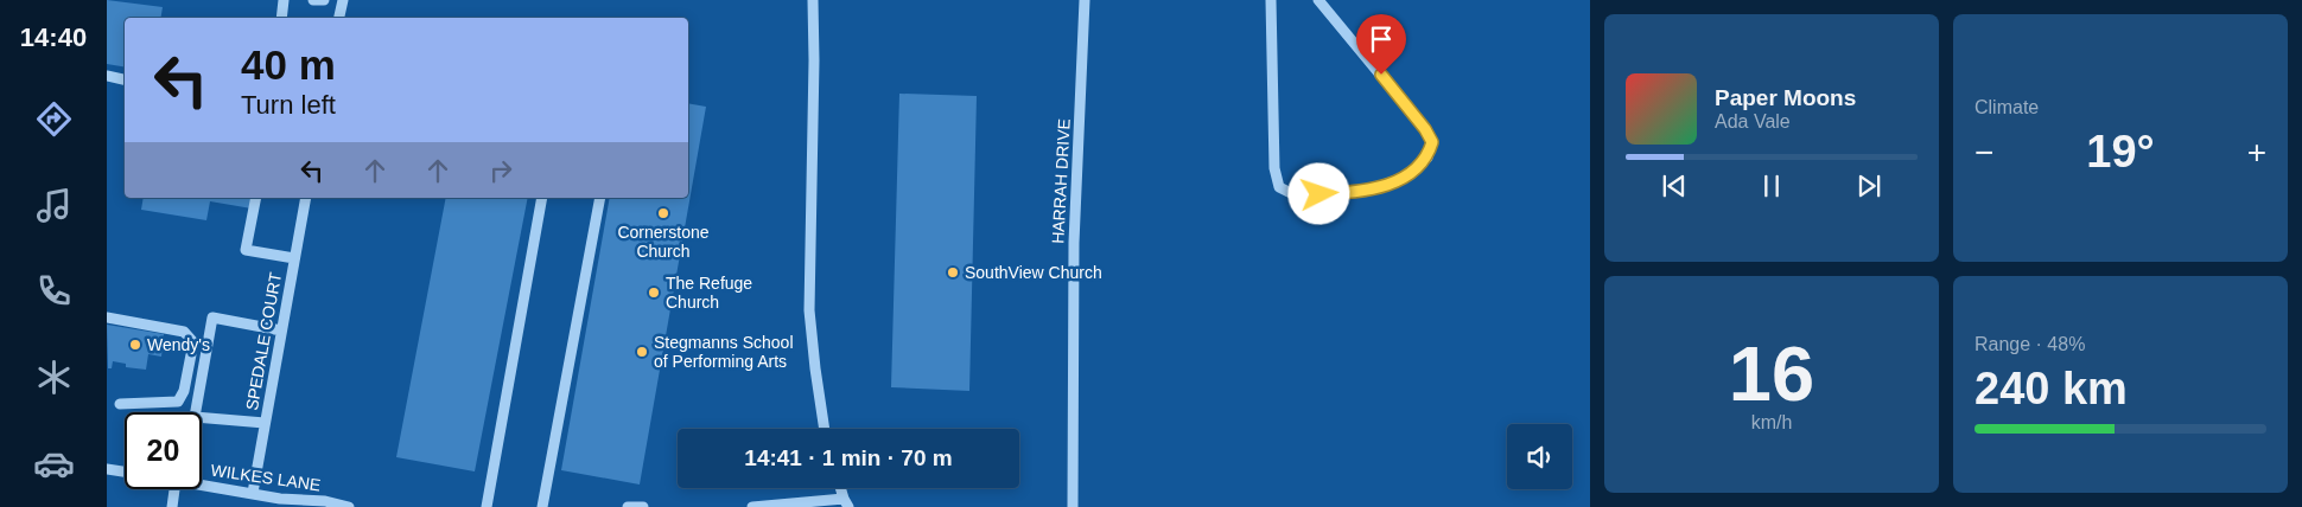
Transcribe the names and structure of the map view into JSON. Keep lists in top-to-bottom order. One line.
{"streets":{"street":["HARRAH DRIVE","SPEDALE COURT","WILKES LANE"]},"crossings":[["SPEDALE COURT","WILKES LANE"]],"places":["Cornerstone Church","SouthView Church","The Refuge Church","Wendy's","Stegmanns School of Performing Arts"],"page":{"tabs":"14:40","tile":["Climate",["16","km/h"],["Range · 48%","240 km"]],"turn":["40 m","Turn left"],"song":["Paper Moons","Ada Vale"],"heat":["−","19°","+"],"limit":"20","trip":"14:41 · 1 min · 70 m"}}
